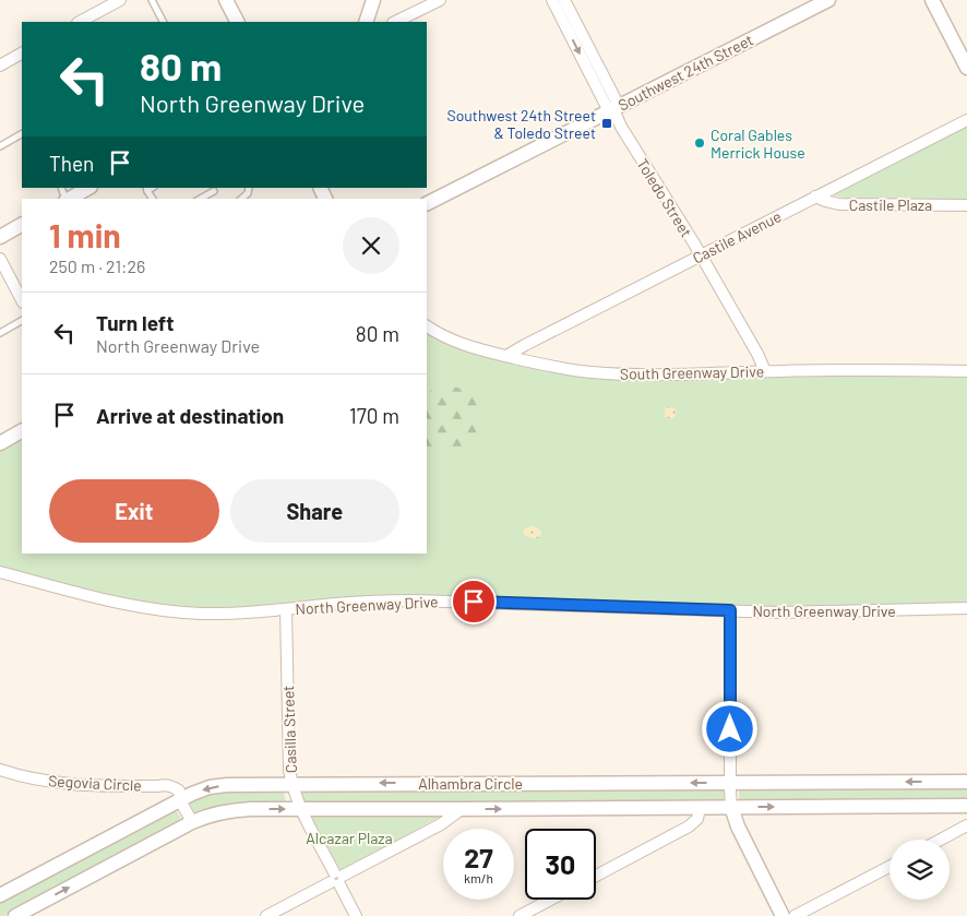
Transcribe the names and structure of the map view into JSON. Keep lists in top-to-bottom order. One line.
{"streets":{"street":["Southwest 24th Street","Toledo Street","Castile Plaza","Castile Avenue","South Greenway Drive","North Greenway Drive","Casilla Street","Segovia Circle","Alhambra Circle"]},"crossings":[["Southwest 24th Street","Toledo Street"],["Toledo Street","Castile Avenue"],["Toledo Street","South Greenway Drive"],["Castile Plaza","Castile Avenue"],["Castile Avenue","South Greenway Drive"],["North Greenway Drive","Casilla Street"],["Casilla Street","Alhambra Circle"],["Segovia Circle","Alhambra Circle"]],"parks":["Alcazar Plaza"],"places":{"transit":["Southwest 24th Street & Toledo Street"],"other":["Coral Gables Merrick House"]},"page":{"turn":["80 m","North Greenway Drive"],"then":"Then","heading":["1 min","250 m · 21:26"],"list":[{"name":"Turn left","note":"North Greenway Drive","value":"80 m"},{"name":"Arrive at destination","value":"170 m"}],"buttons":["Exit","Share"],"speed":"27 km/h","limit":"30"}}
